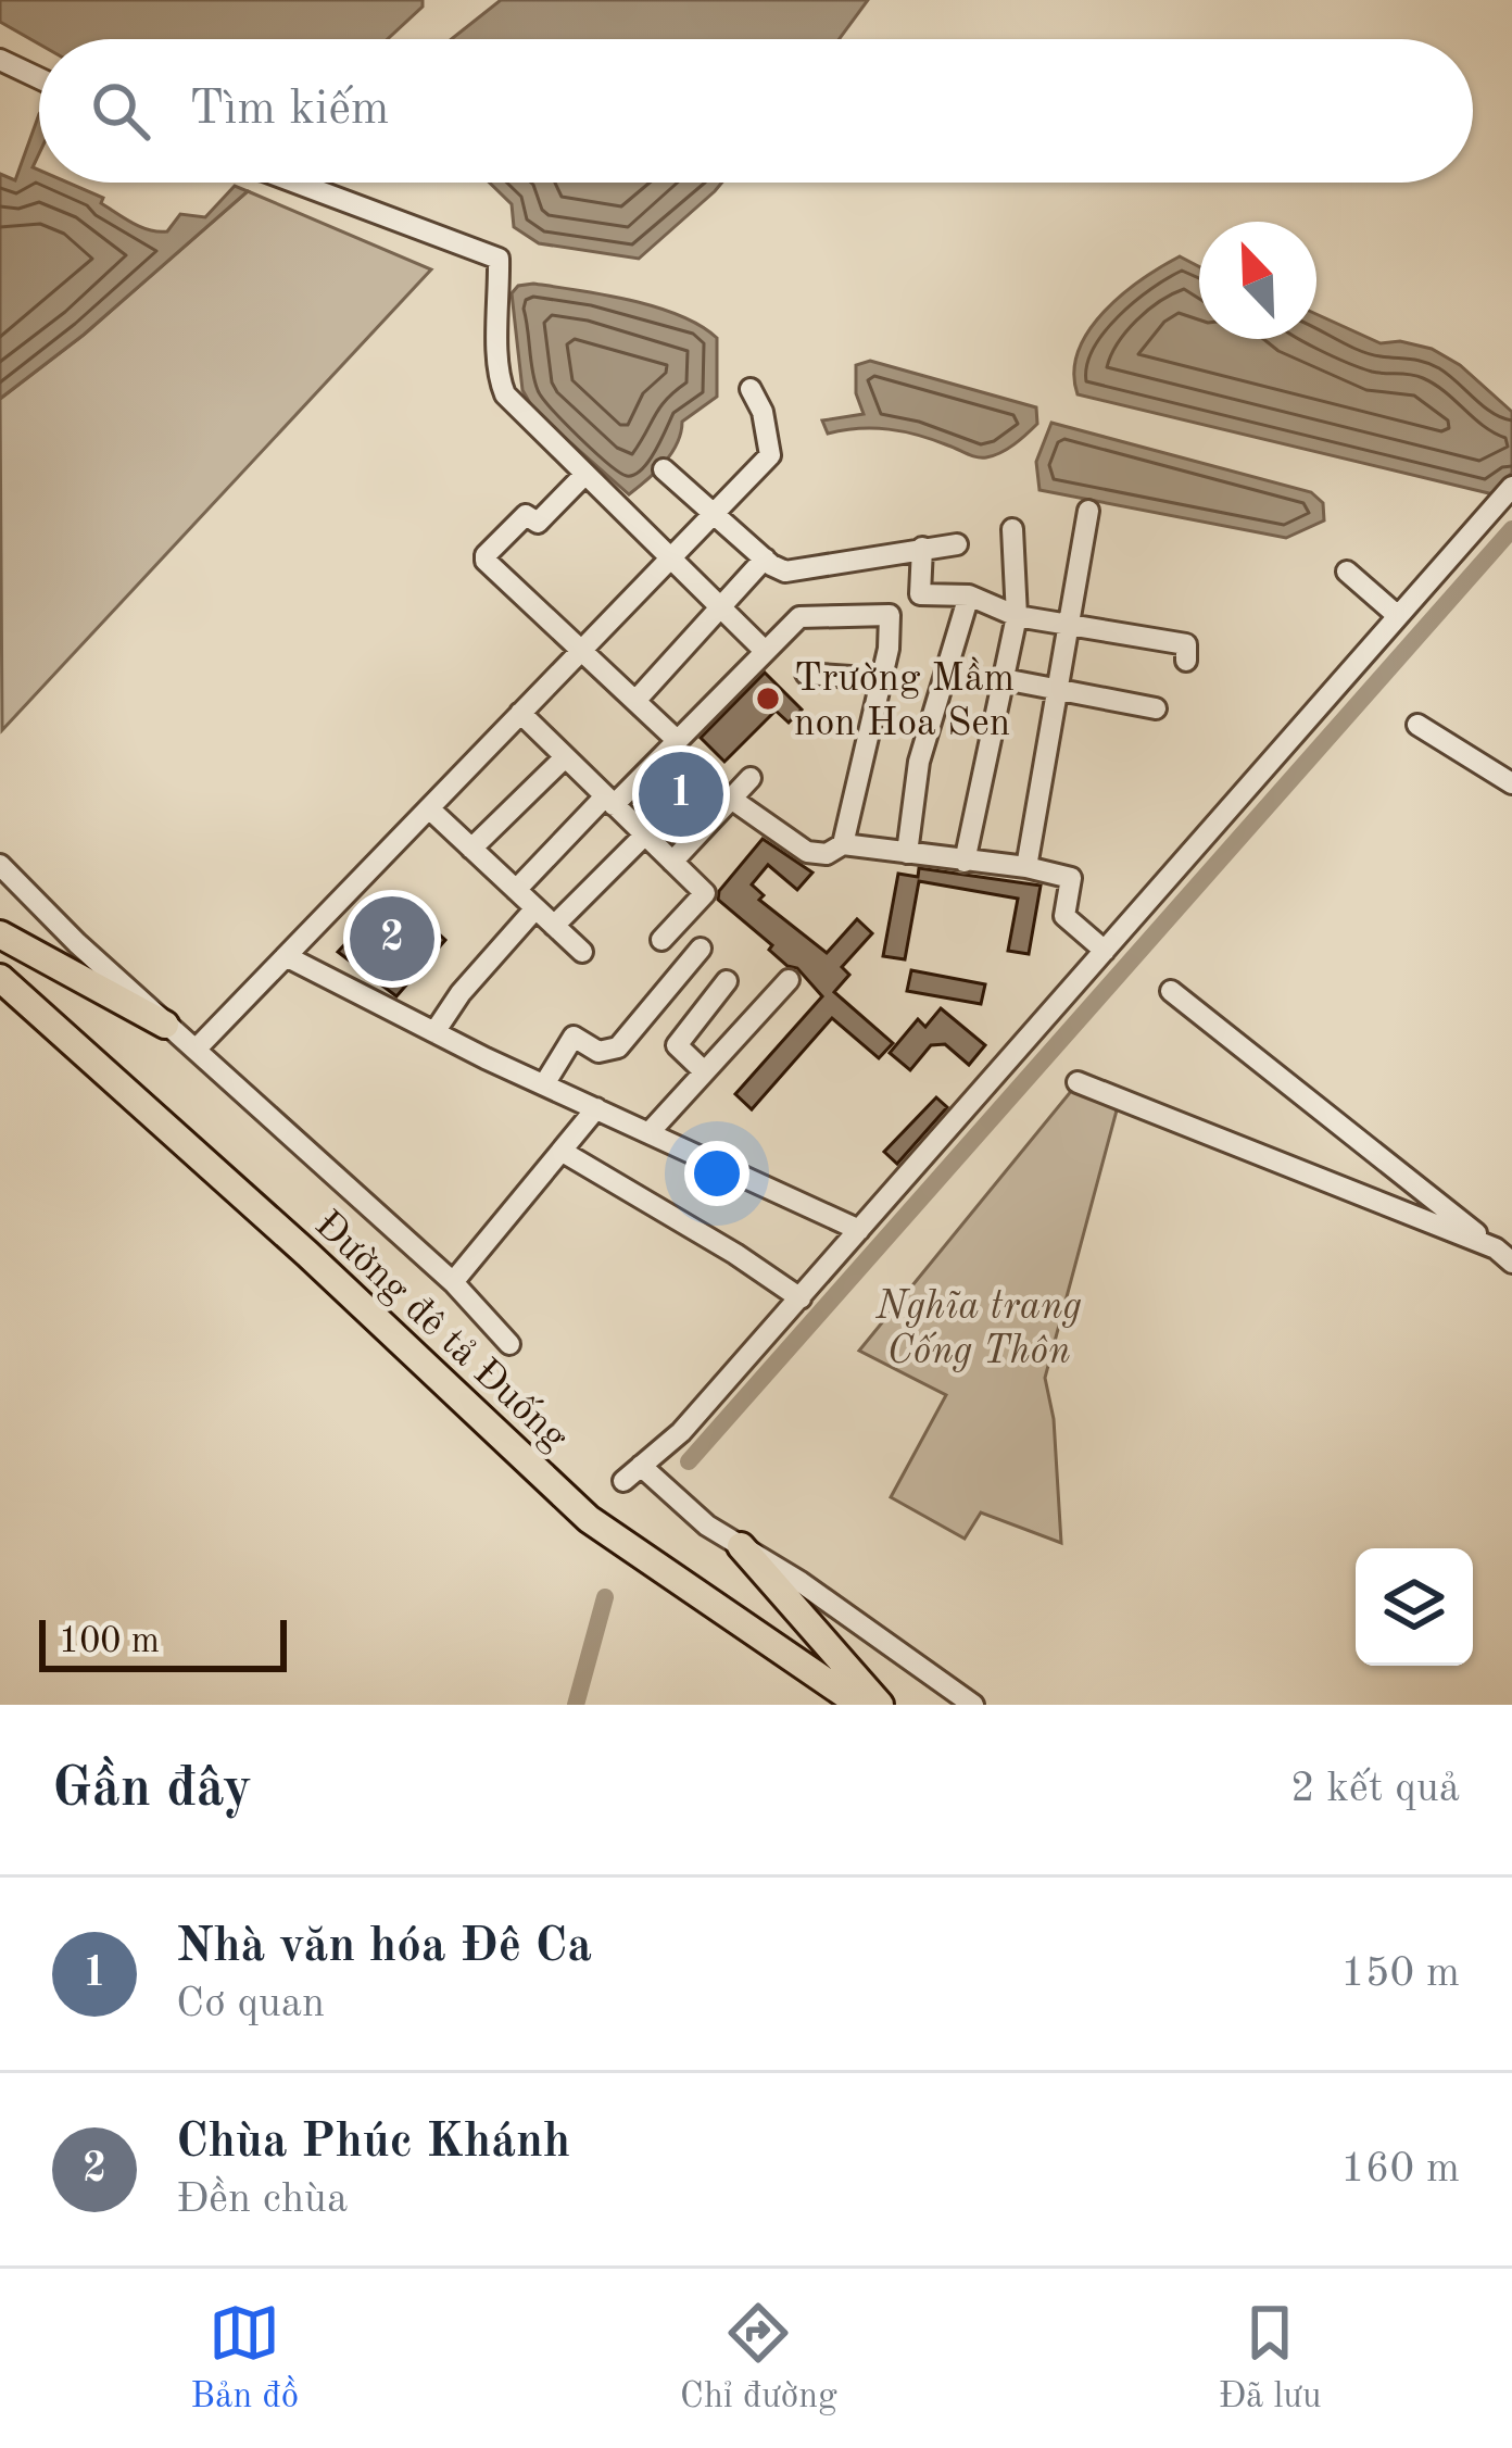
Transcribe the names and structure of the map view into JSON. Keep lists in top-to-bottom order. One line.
{"streets":{"main road":["Đường đê tả Đuống"]},"parks":["Nghĩa trang Cống Thôn"],"places":["Trường Mầm non Hoa Sen"],"scale_bar":"100 m","north":"top left","page":{"search":"Tìm kiếm","pins":["1","2"],"scale":"100 m","heading":["Gần đây","2 kết quả"],"list":[{"mark":"1","name":"Nhà văn hóa Đê Ca","note":"Cơ quan","value":"150 m"},{"mark":"2","name":"Chùa Phúc Khánh","note":"Đền chùa","value":"160 m"}],"nav":["Bản đồ","Chỉ đường","Đã lưu"]}}
